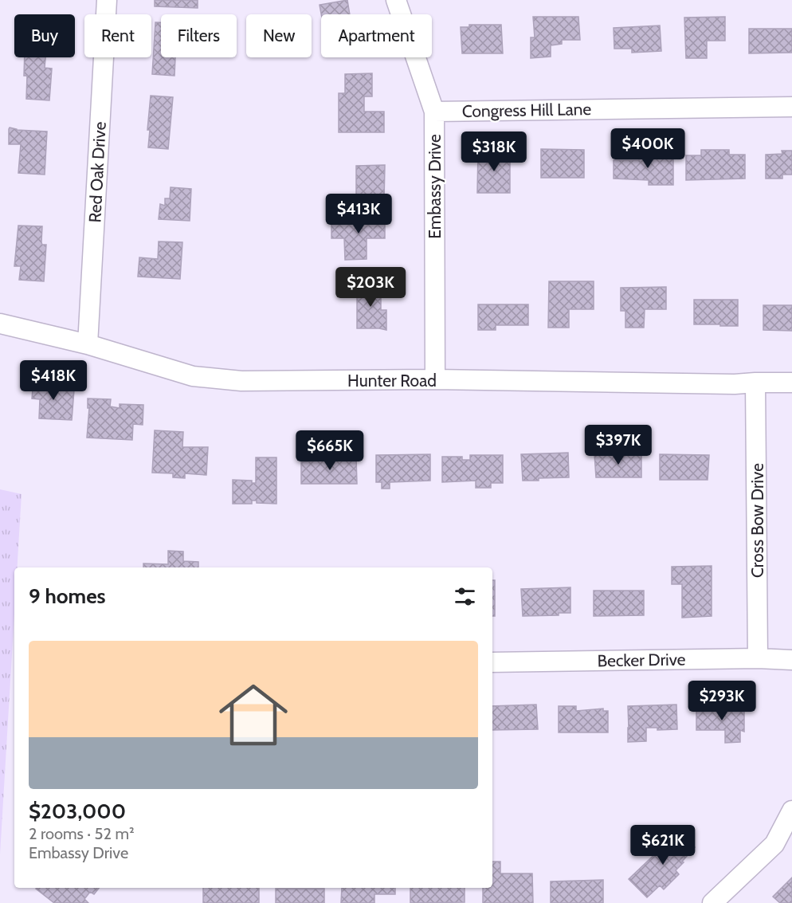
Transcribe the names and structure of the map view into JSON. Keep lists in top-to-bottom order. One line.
{"streets":{"street":["Congress Hill Lane","Red Oak Drive","Embassy Drive","Hunter Road","Cross Bow Drive","Becker Drive"]},"crossings":[["Congress Hill Lane","Embassy Drive"],["Red Oak Drive","Hunter Road"],["Embassy Drive","Hunter Road"],["Hunter Road","Cross Bow Drive"],["Cross Bow Drive","Becker Drive"]],"page":{"chip":["Buy","Rent","Filters","New","Apartment"],"price":["$400K","$318K","$413K","$203K","$418K","$397K","$665K","$293K","$621K"],"heading":"9 homes","list":[{"name":"$203,000","note":"2 rooms · 52 m² · Embassy Drive"}]}}
